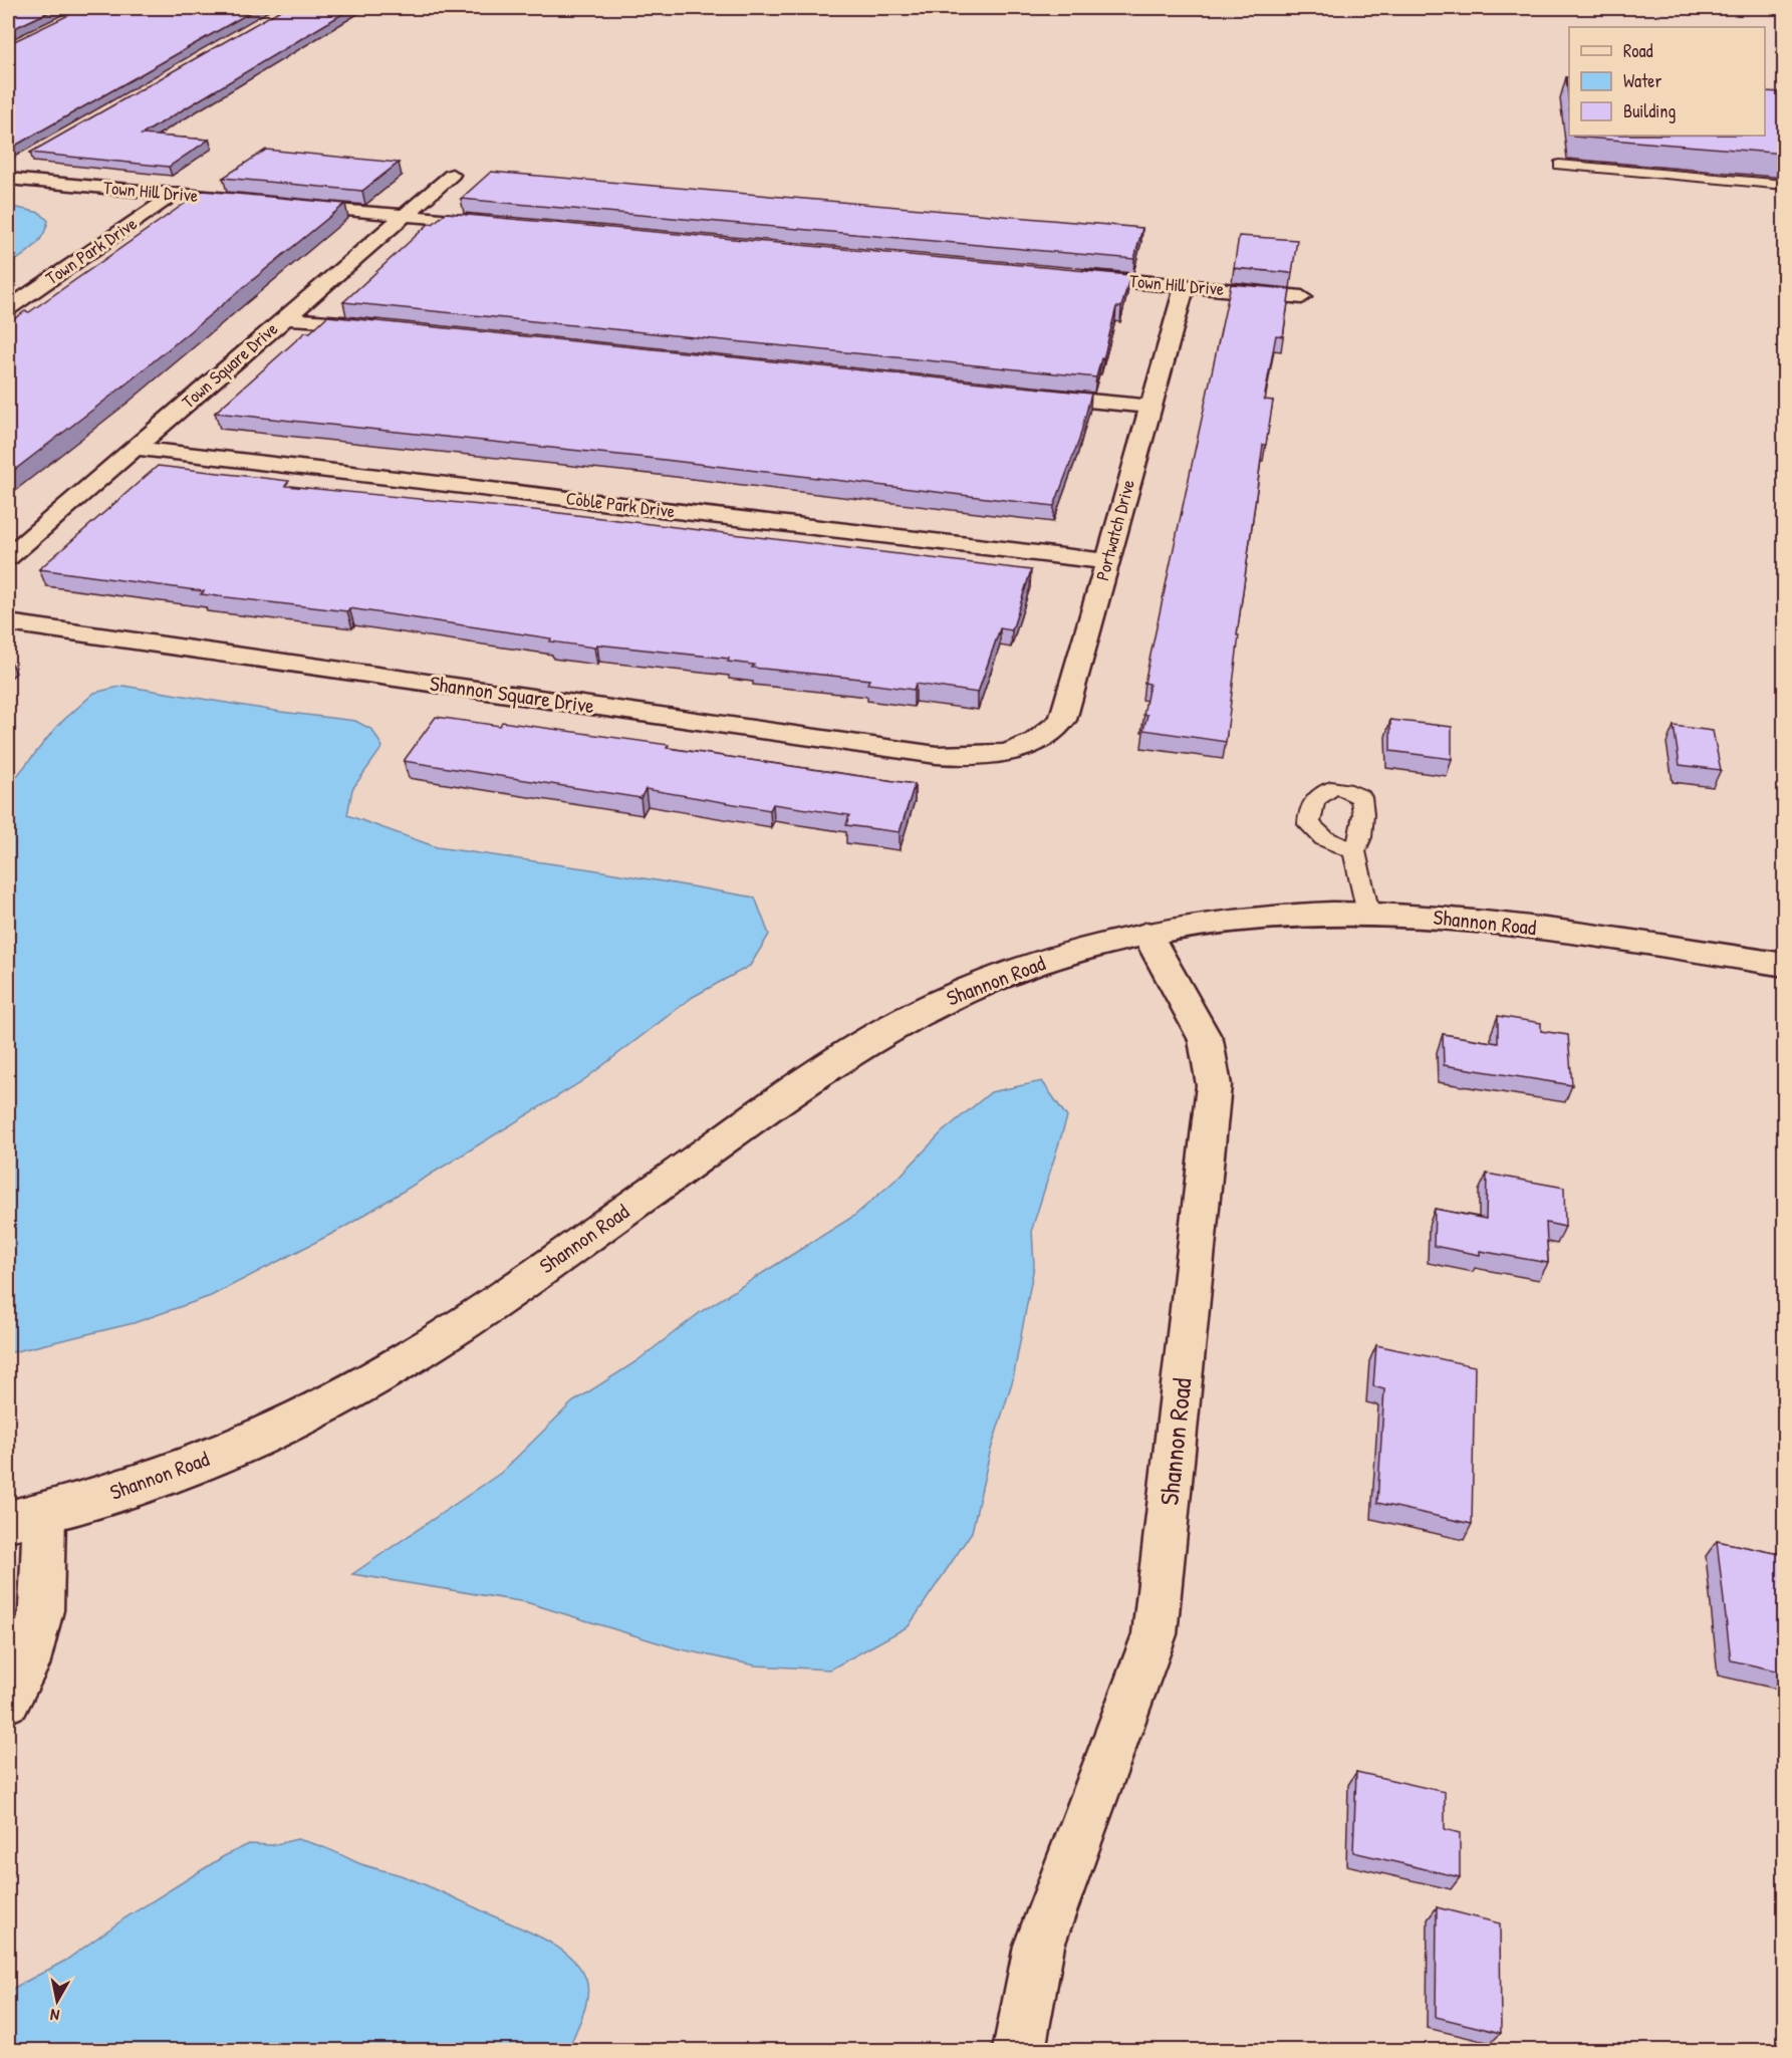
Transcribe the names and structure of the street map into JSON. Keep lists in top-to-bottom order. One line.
{"streets":{"street":["Town Hill Drive","Town Park Drive","Town Square Drive","Coble Park Drive","Portwatch Drive","Shannon Square Drive","Shannon Road"]},"crossings":[["Town Hill Drive","Town Park Drive"],["Town Hill Drive","Portwatch Drive"],["Town Square Drive","Coble Park Drive"],["Coble Park Drive","Portwatch Drive"],["Portwatch Drive","Shannon Square Drive"]],"legend":["Road","Water","Building"],"north":"bottom"}
